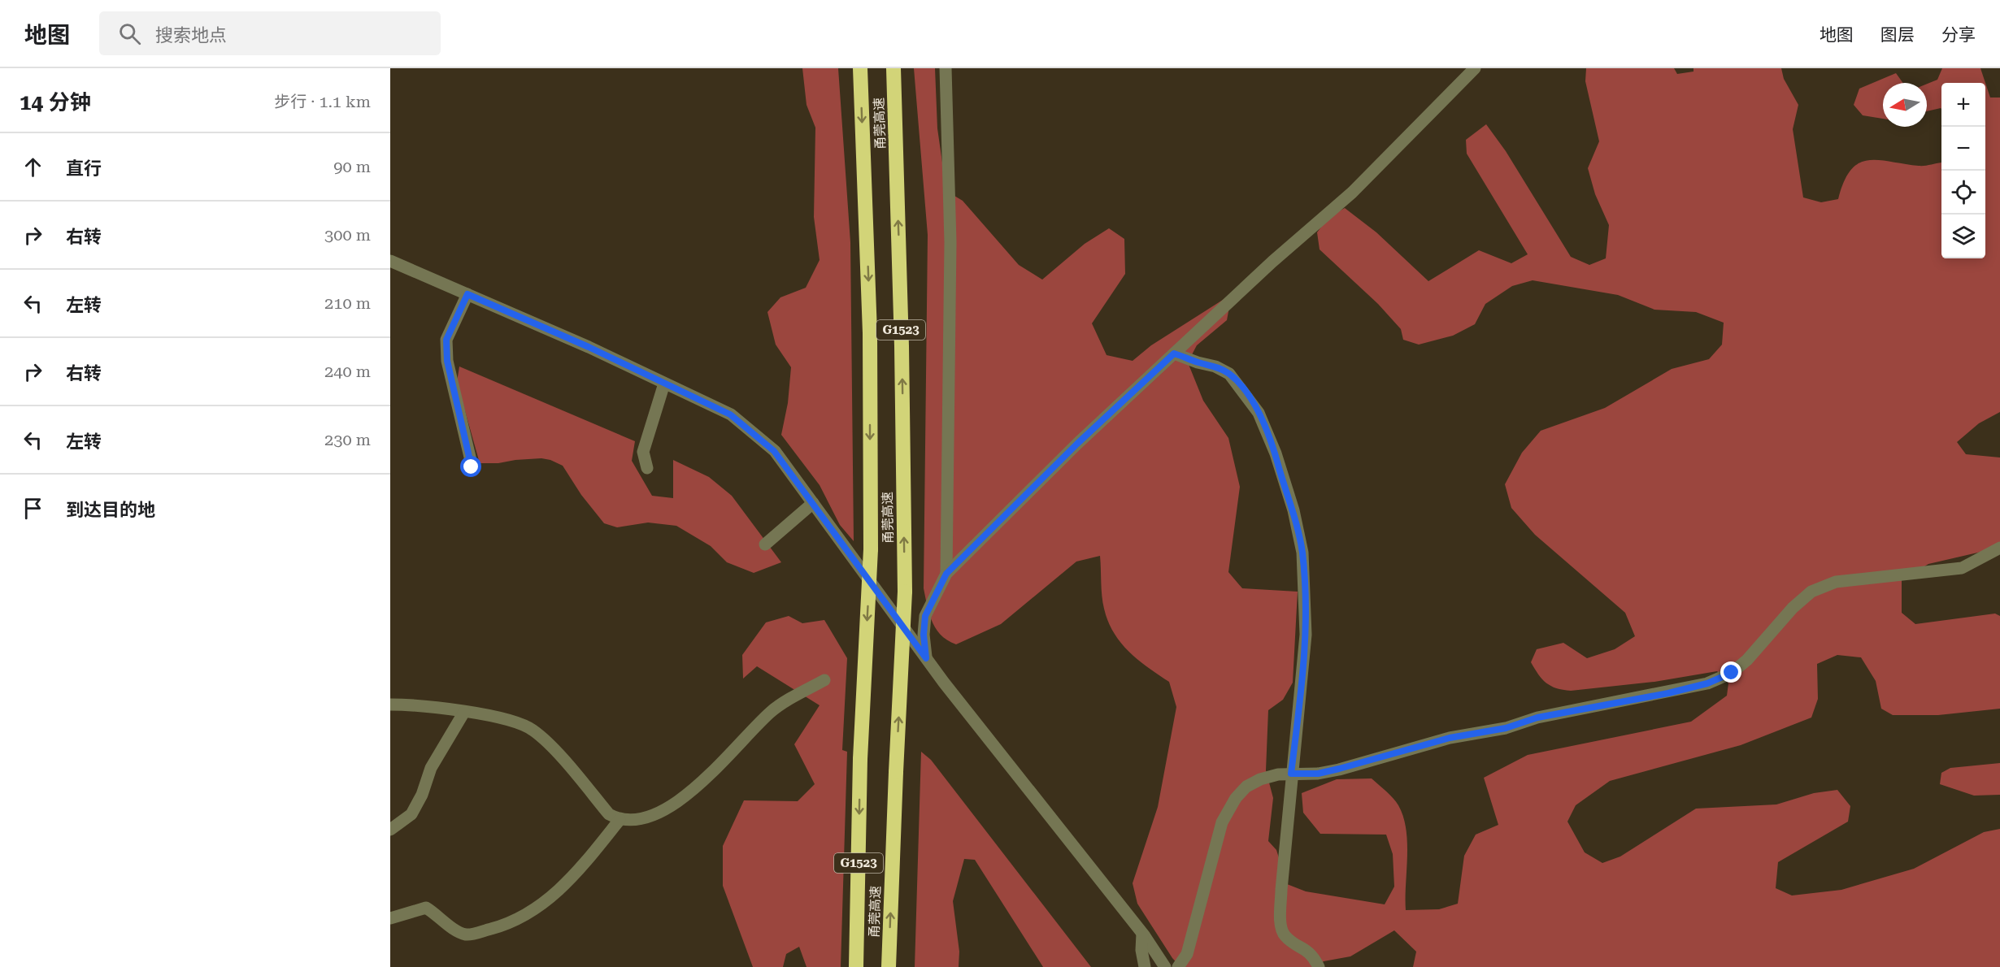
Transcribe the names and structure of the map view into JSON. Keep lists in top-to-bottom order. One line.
{"streets":{"highway":["甬莞高速","G1523"]},"north":"left","page":{"header":"地图","search":"搜索地点","nav":["地图","图层","分享"],"heading":["14 分钟","步行 · 1.1 km"],"map_buttons":["+","−"],"list":[["直行","90 m"],["右转","300 m"],["左转","210 m"],["右转","240 m"],["左转","230 m"],"到达目的地"]}}
